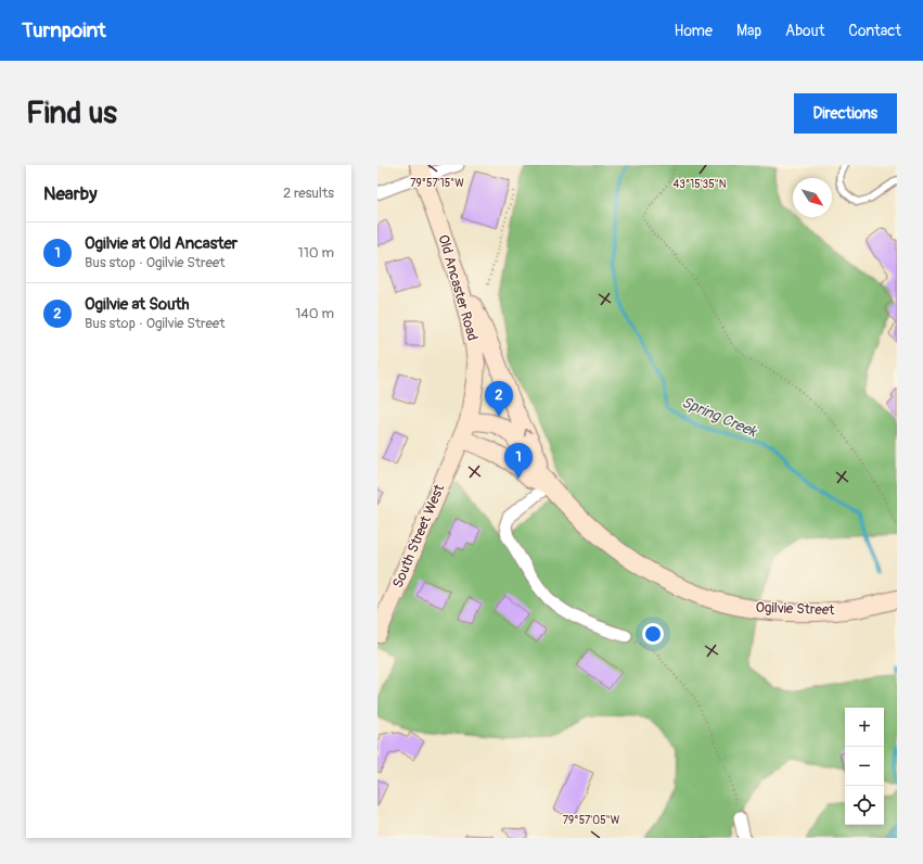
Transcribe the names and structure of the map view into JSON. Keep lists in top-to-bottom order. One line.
{"streets":{"street":["Old Ancaster Road","South Street West","Ogilvie Street"]},"crossings":[["Old Ancaster Road","South Street West"],["Old Ancaster Road","Ogilvie Street"],["South Street West","Ogilvie Street"]],"water":["Spring Creek"],"north":"bottom right","page":{"header":"Turnpoint","nav":["Home","Map","About","Contact"],"buttons":"Directions","title":"Find us","heading":["Nearby","2 results"],"list":[{"mark":"1","name":"Ogilvie at Old Ancaster","note":"Bus stop · Ogilvie Street","value":"110 m"},{"mark":"2","name":"Ogilvie at South","note":"Bus stop · Ogilvie Street","value":"140 m"}],"pins":["2","1"],"map_buttons":["+","−"]},"coordinates":["79°57'15\"W","43°15'35\"N","79°57'05\"W"]}
